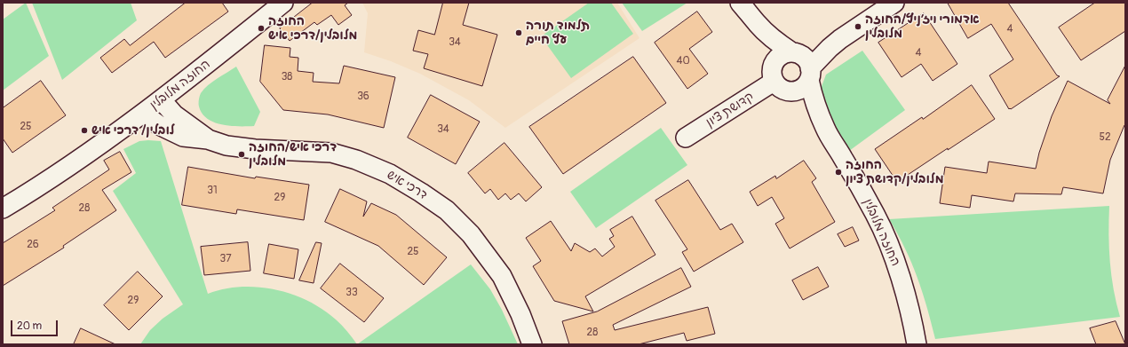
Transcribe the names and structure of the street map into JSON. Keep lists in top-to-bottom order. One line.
{"streets":{"street":["החוזה מלובלין","קדושת ציון","דרכי איש"]},"crossings":[["החוזה מלובלין","קדושת ציון"],["החוזה מלובלין","דרכי איש"]],"places":["אדמורי ויז׳ניץ/החוזה מלובלין","החוזה מלובלין/דרכי איש","תלמוד תורה עץ חיים","לובלין/ דרכי איש","דרכי איש/החוזה מלובלין","החוזה מלובלין/קדושת ציון"],"house_numbers":["4","34","4","40","38","36","25","34","52","31","29","28","26","25","37","33","29","28"],"scale_bar":"20 m"}
